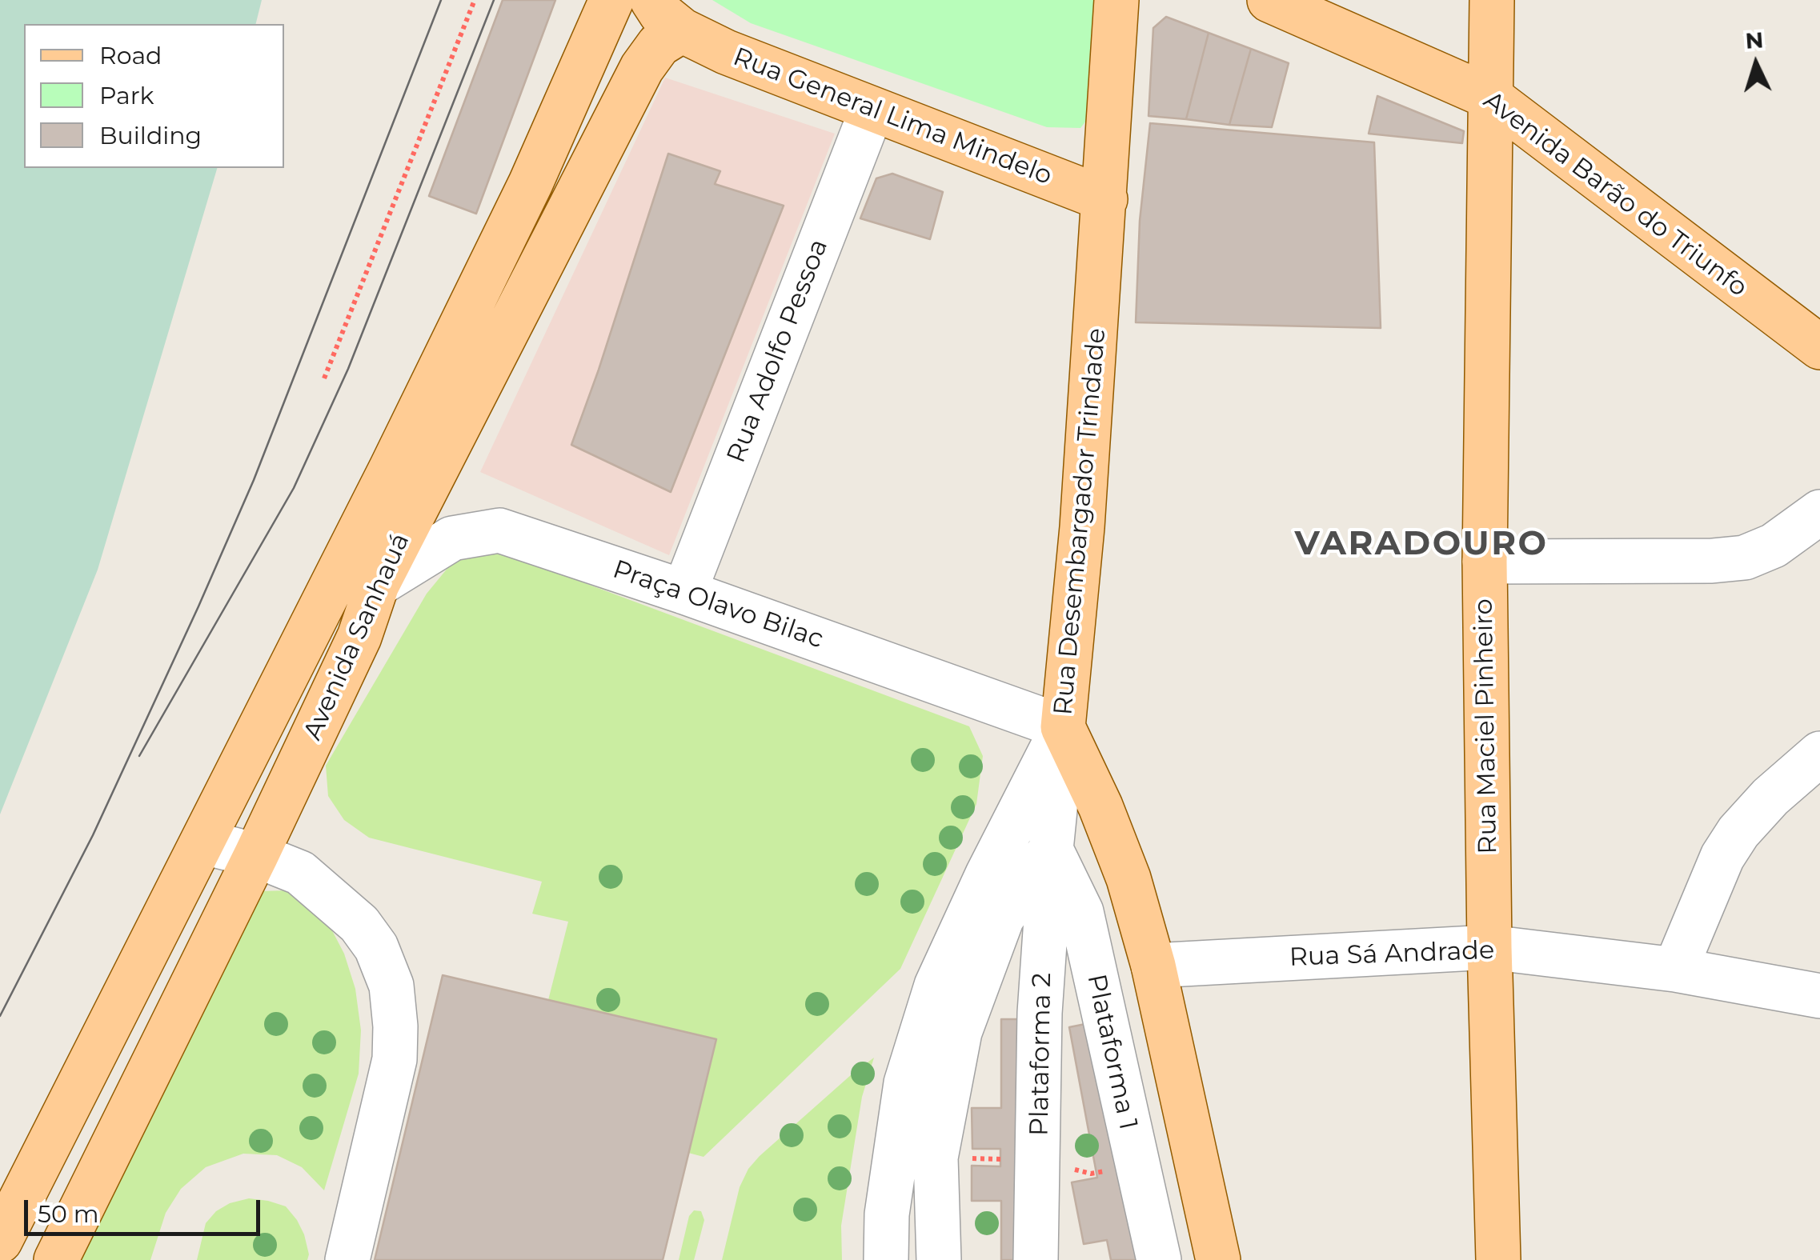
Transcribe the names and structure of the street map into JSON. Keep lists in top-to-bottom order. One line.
{"streets":{"main road":["Rua General Lima Mindelo","Avenida Barão do Triunfo","Rua Desembargador Trindade","Avenida Sanhauá","Rua Maciel Pinheiro"],"street":["Rua Adolfo Pessoa","Praça Olavo Bilac","Rua Sá Andrade","Plataforma 1","Plataforma 2"]},"crossings":[["Rua General Lima Mindelo","Rua Adolfo Pessoa"],["Rua General Lima Mindelo","Rua Desembargador Trindade"],["Rua General Lima Mindelo","Avenida Sanhauá"],["Avenida Barão do Triunfo","Rua Maciel Pinheiro"],["Rua Adolfo Pessoa","Praça Olavo Bilac"],["Rua Desembargador Trindade","Praça Olavo Bilac"],["Rua Desembargador Trindade","Rua Sá Andrade"],["Rua Desembargador Trindade","Plataforma 2"],["Praça Olavo Bilac","Avenida Sanhauá"],["Praça Olavo Bilac","Plataforma 2"],["Rua Maciel Pinheiro","Rua Sá Andrade"],["Plataforma 1","Plataforma 2"]],"districts":["VARADOURO"],"legend":["Road","Park","Building"],"scale_bar":"50 m","north":"top"}
